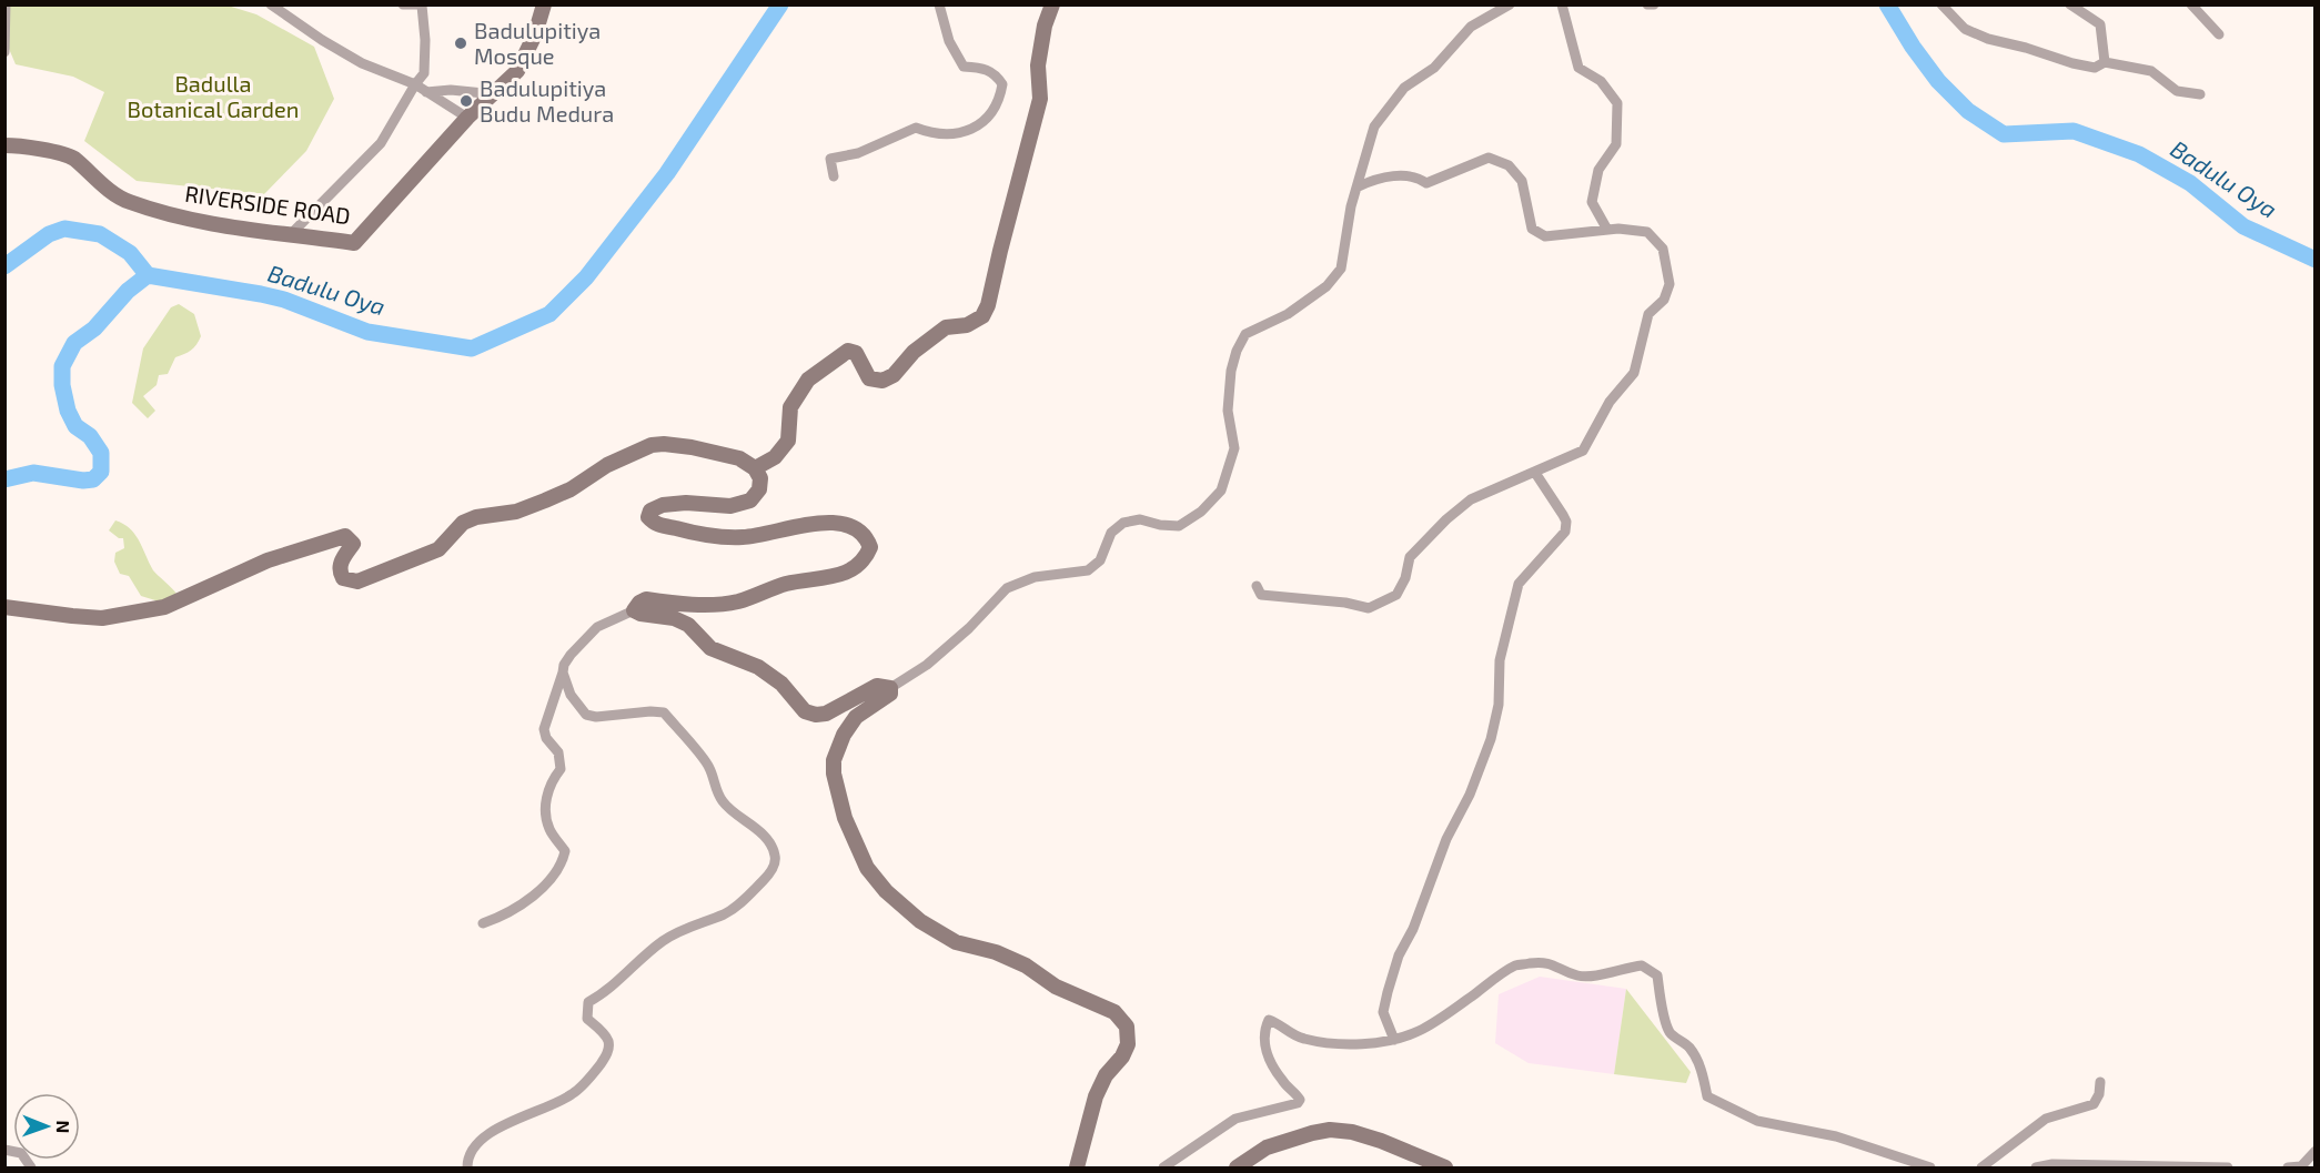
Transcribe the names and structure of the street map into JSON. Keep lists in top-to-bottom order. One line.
{"streets":{"street":["RIVERSIDE ROAD"]},"water":["Badulu Oya"],"parks":["Badulla Botanical Garden"],"places":["Badulupitiya Mosque","Badulupitiya Budu Medura"],"north":"right"}
